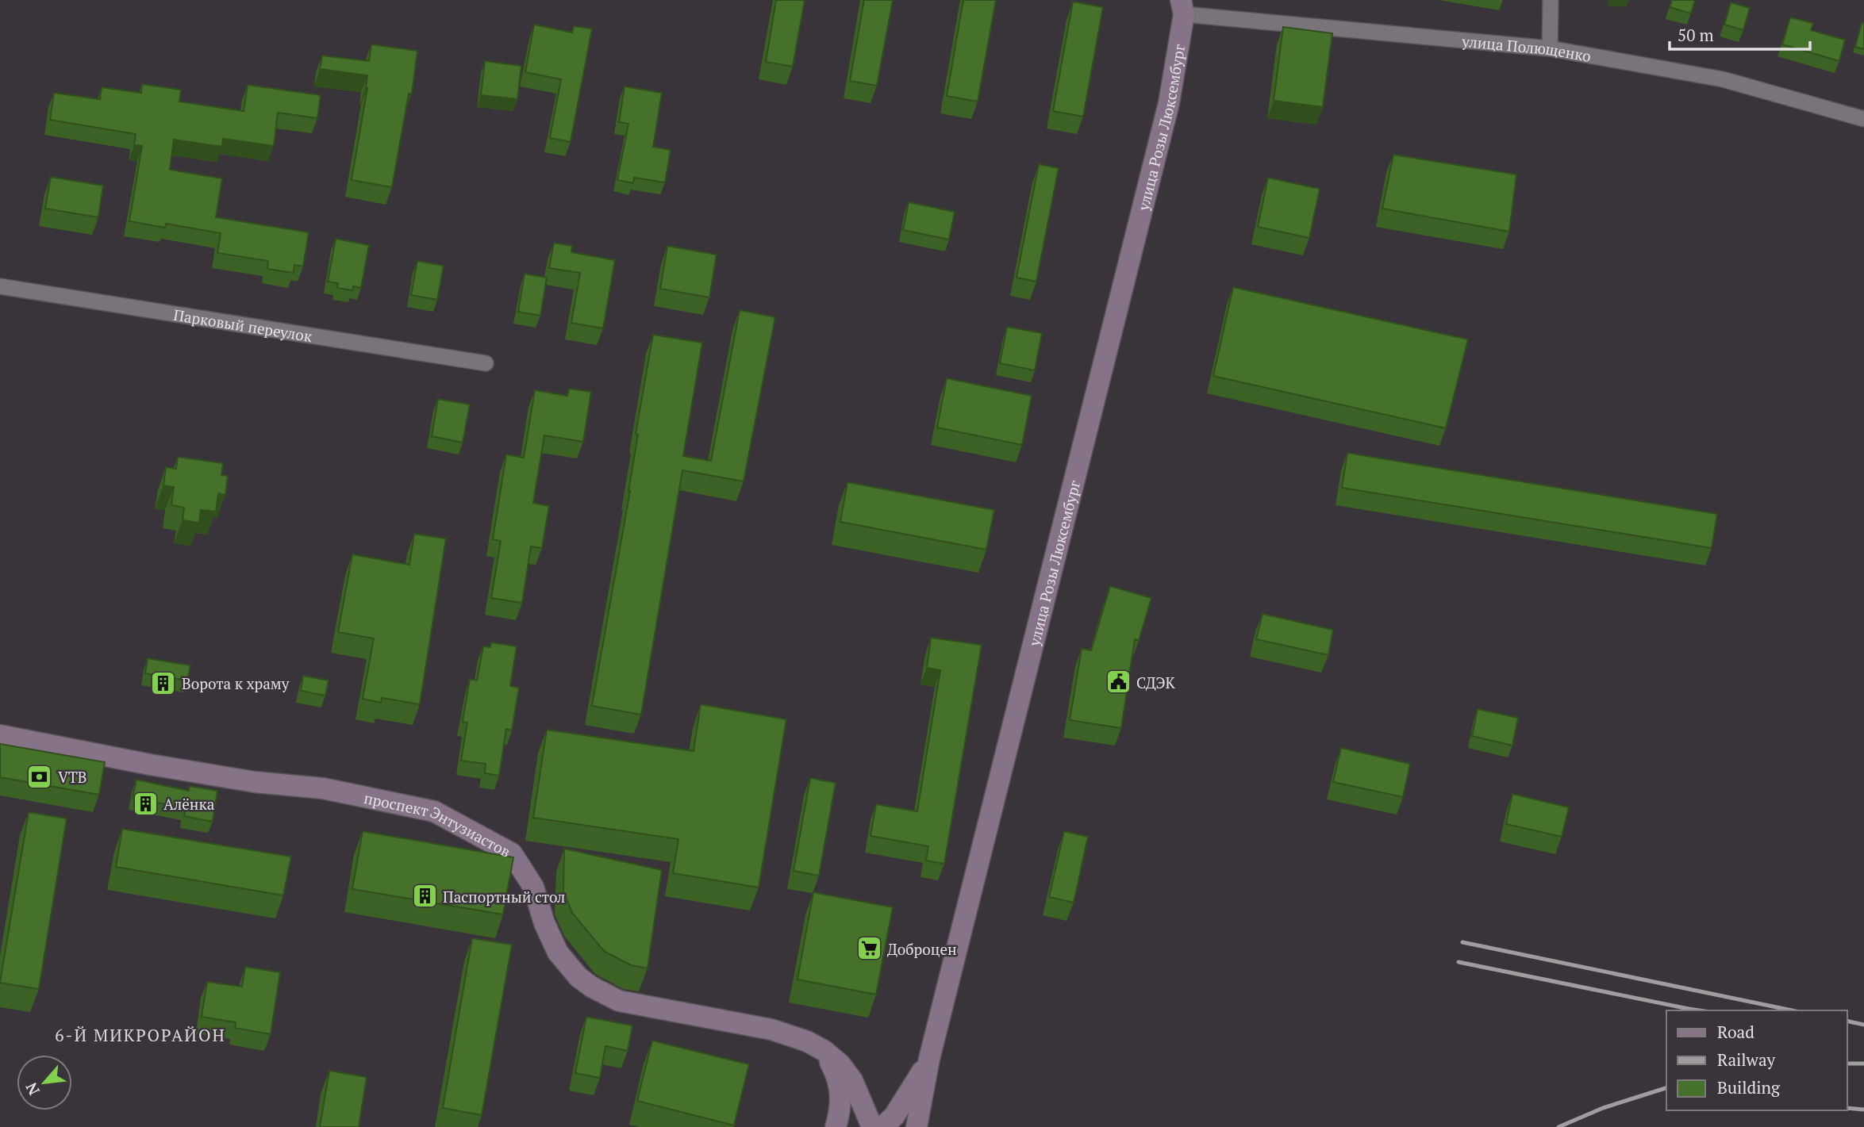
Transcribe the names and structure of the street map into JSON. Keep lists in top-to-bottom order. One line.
{"streets":{"main road":["улица Розы Люксембург","проспект Энтузиастов"],"street":["улица Полющенко","Парковый переулок"]},"crossings":[["улица Полющенко","улица Розы Люксембург"]],"districts":["6-Й МИКРОРАЙОН"],"places":{"public building":["СДЭК"],"building":["Ворота к храму","Алёнка","Паспортный стол"],"bank":["VTB"],"supermarket":["Доброцен"]},"legend":["Road","Railway","Building"],"scale_bar":"50 m","north":"bottom left"}
